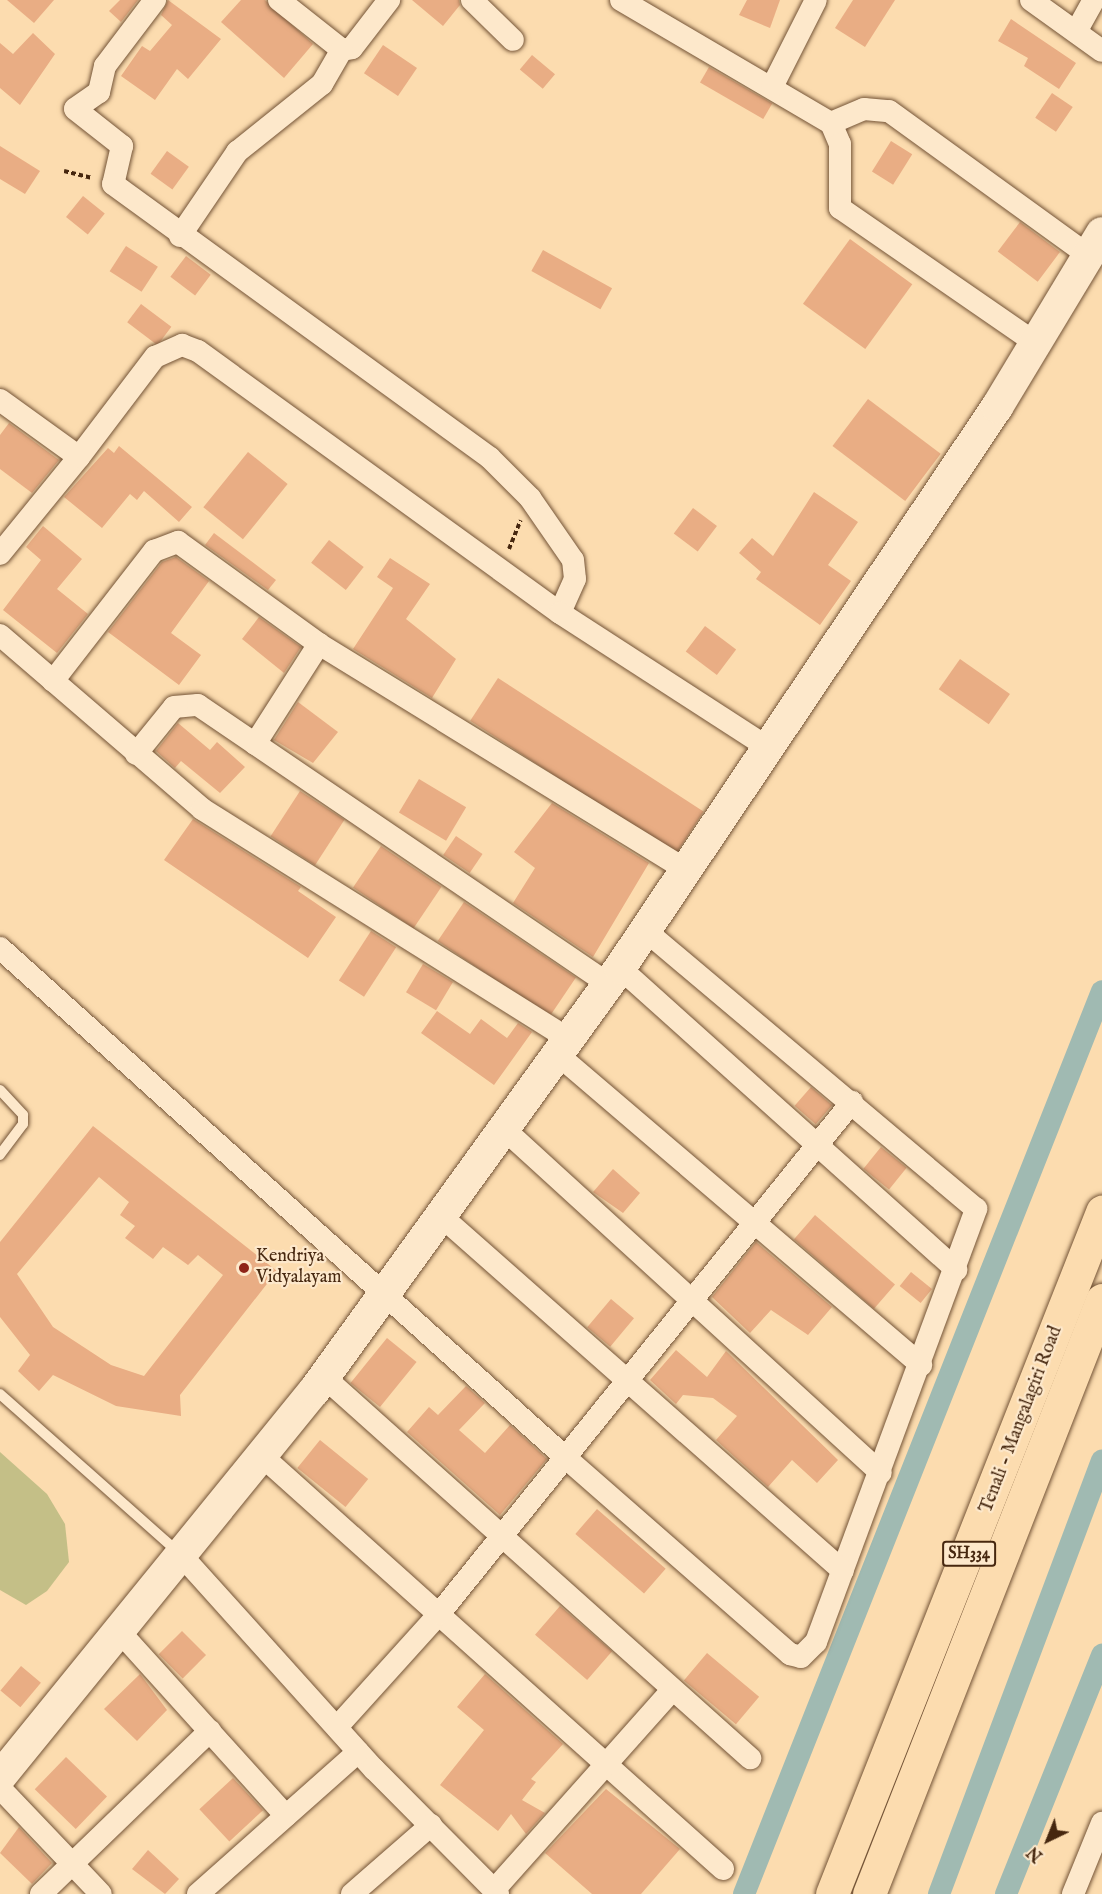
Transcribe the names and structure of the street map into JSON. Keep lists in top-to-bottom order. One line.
{"streets":{"main road":["Tenali - Mangalagiri Road","SH334"]},"places":["Kendriya Vidyalayam"],"north":"bottom left"}
